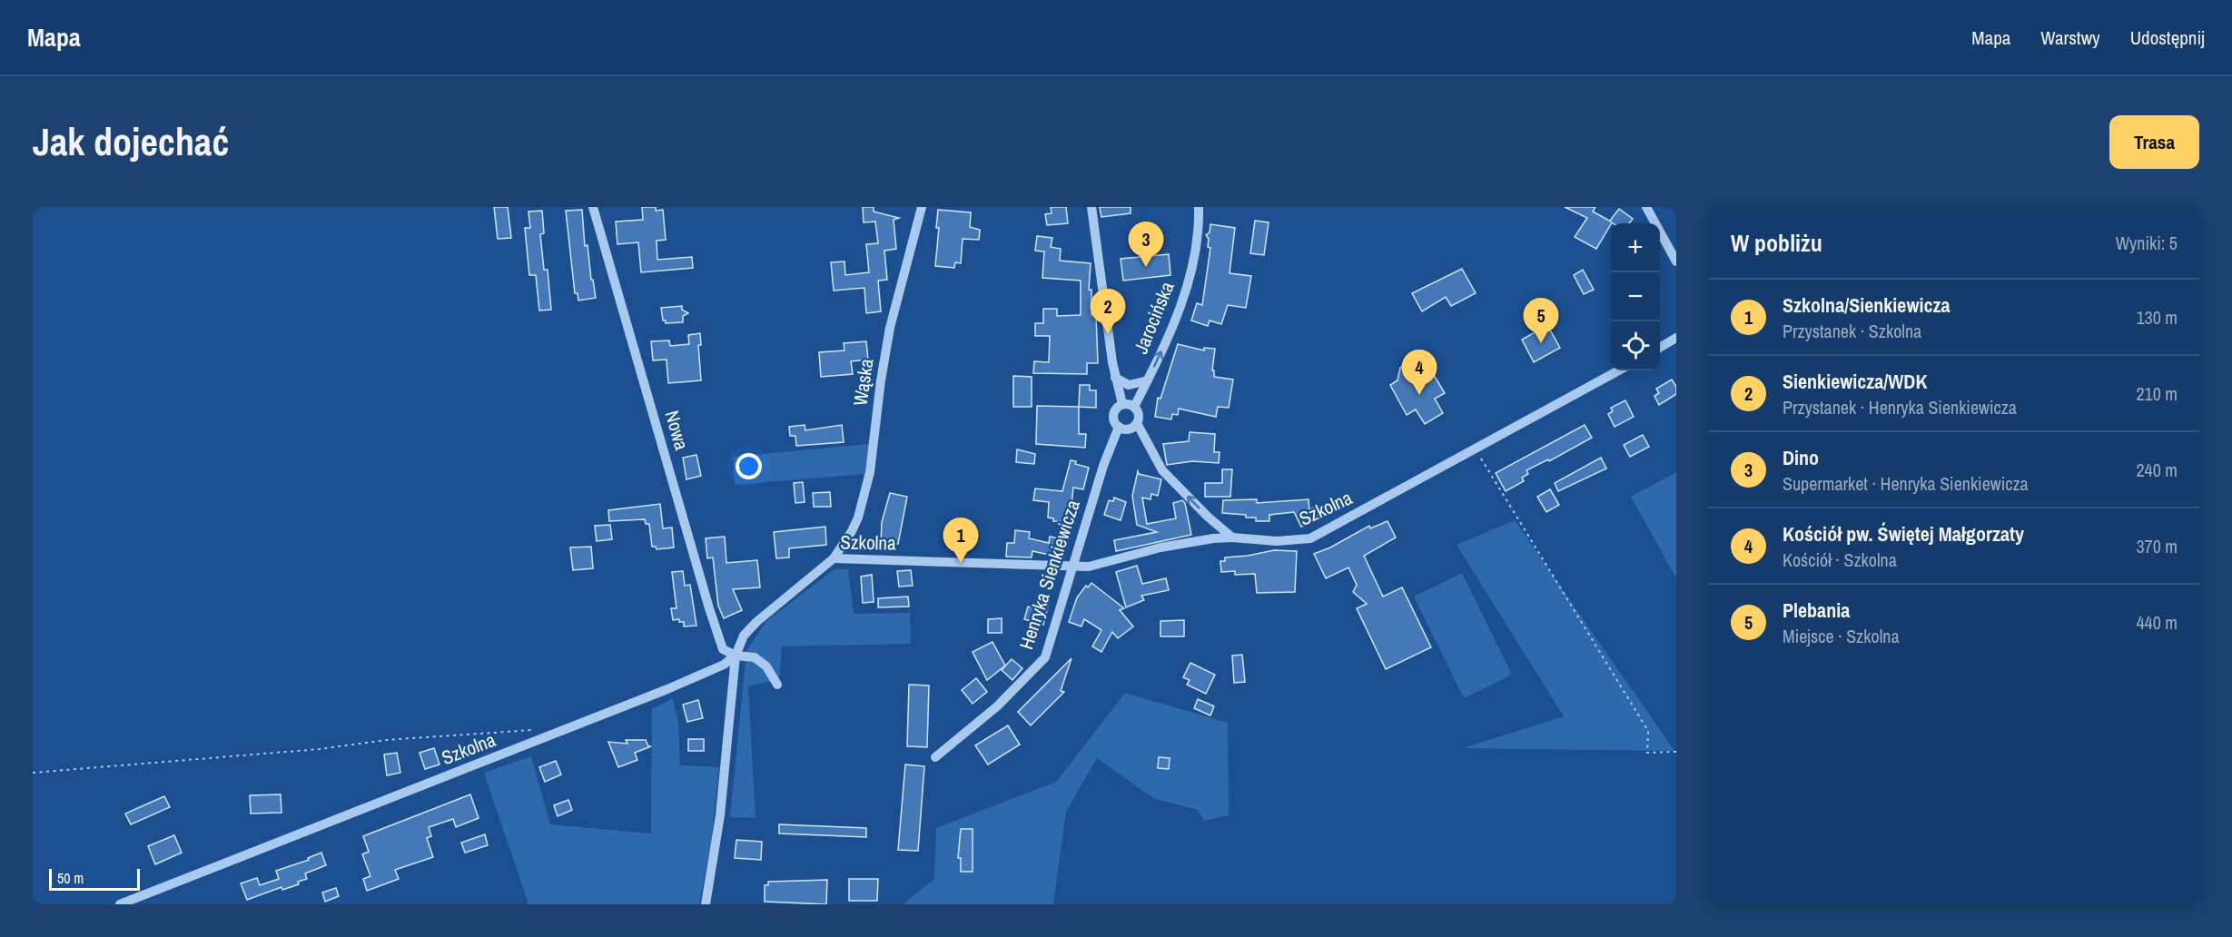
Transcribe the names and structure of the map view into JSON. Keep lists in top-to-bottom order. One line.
{"streets":{"street":["Jarocińska","Wąska","Nowa","Szkolna","Henryka Sienkiewicza"]},"crossings":[["Jarocińska","Henryka Sienkiewicza"],["Wąska","Szkolna"],["Nowa","Szkolna"],["Szkolna","Henryka Sienkiewicza"]],"scale_bar":"50 m","page":{"header":"Mapa","nav":["Mapa","Warstwy","Udostępnij"],"buttons":"Trasa","title":"Jak dojechać","heading":["W pobliżu","Wyniki: 5"],"pins":["3","2","5","4","1"],"map_buttons":["+","−"],"list":[{"mark":"1","name":"Szkolna/Sienkiewicza","note":"Przystanek · Szkolna","value":"130 m"},{"mark":"2","name":"Sienkiewicza/WDK","note":"Przystanek · Henryka Sienkiewicza","value":"210 m"},{"mark":"3","name":"Dino","note":"Supermarket · Henryka Sienkiewicza","value":"240 m"},{"mark":"4","name":"Kościół pw. Świętej Małgorzaty","note":"Kościół · Szkolna","value":"370 m"},{"mark":"5","name":"Plebania","note":"Miejsce · Szkolna","value":"440 m"}],"scale":"50 m"}}
